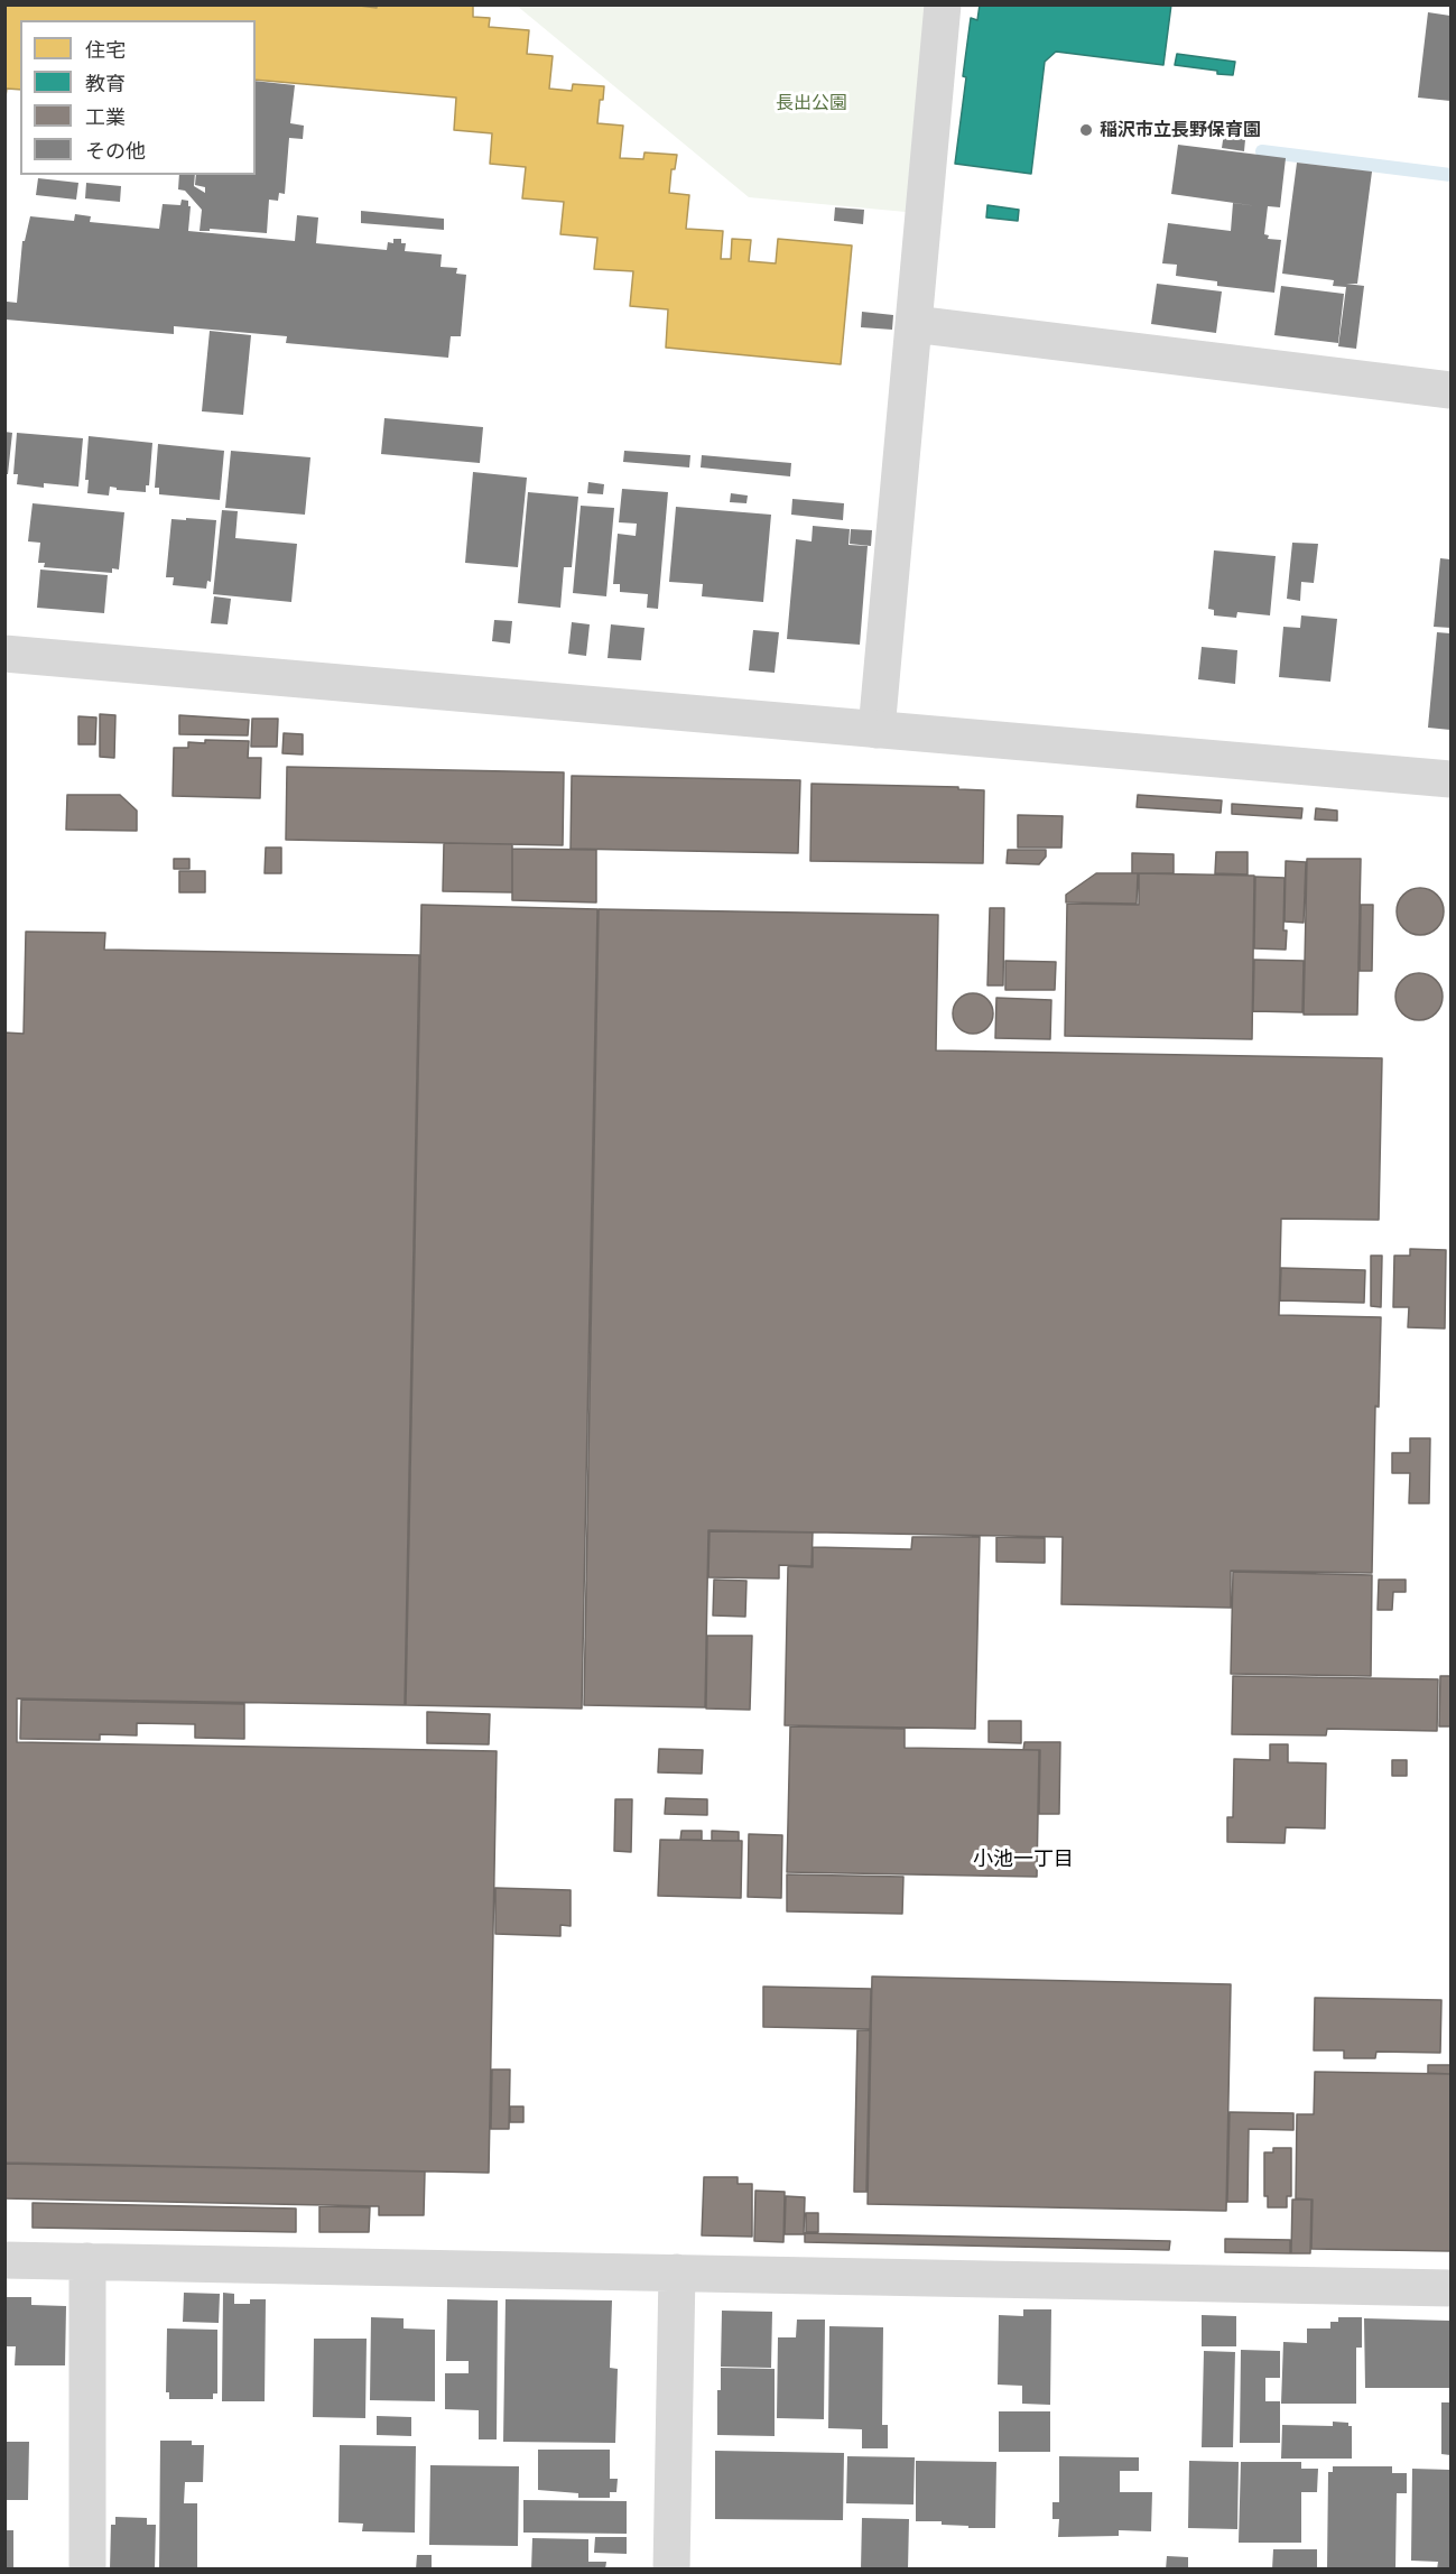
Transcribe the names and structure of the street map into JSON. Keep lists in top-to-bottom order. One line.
{"districts":["小池一丁目"],"parks":["長出公園"],"places":["稲沢市立長野保育園"],"legend":["住宅","教育","工業","その他"]}
